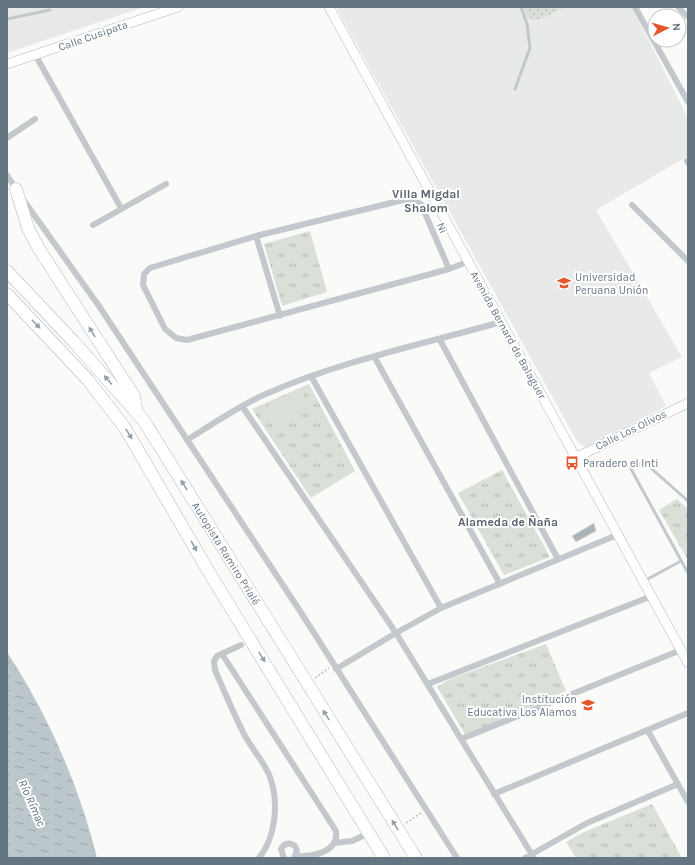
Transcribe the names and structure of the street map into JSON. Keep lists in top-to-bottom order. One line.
{"streets":{"highway":["Autopista Ramiro Prialé"],"street":["Calle Cusipata","Ni","Avenida Bernard de Balaguer","Calle Los Olivos"]},"crossings":[["Avenida Bernard de Balaguer","Calle Los Olivos"]],"districts":["Villa Migdal Shalom","Alameda de Ñaña"],"water":["Río Rímac"],"places":{"school or university":["Universidad Peruana Unión","Institución Educativa Los Alamos"],"bus stop":["Paradero el Inti"]},"north":"right"}
